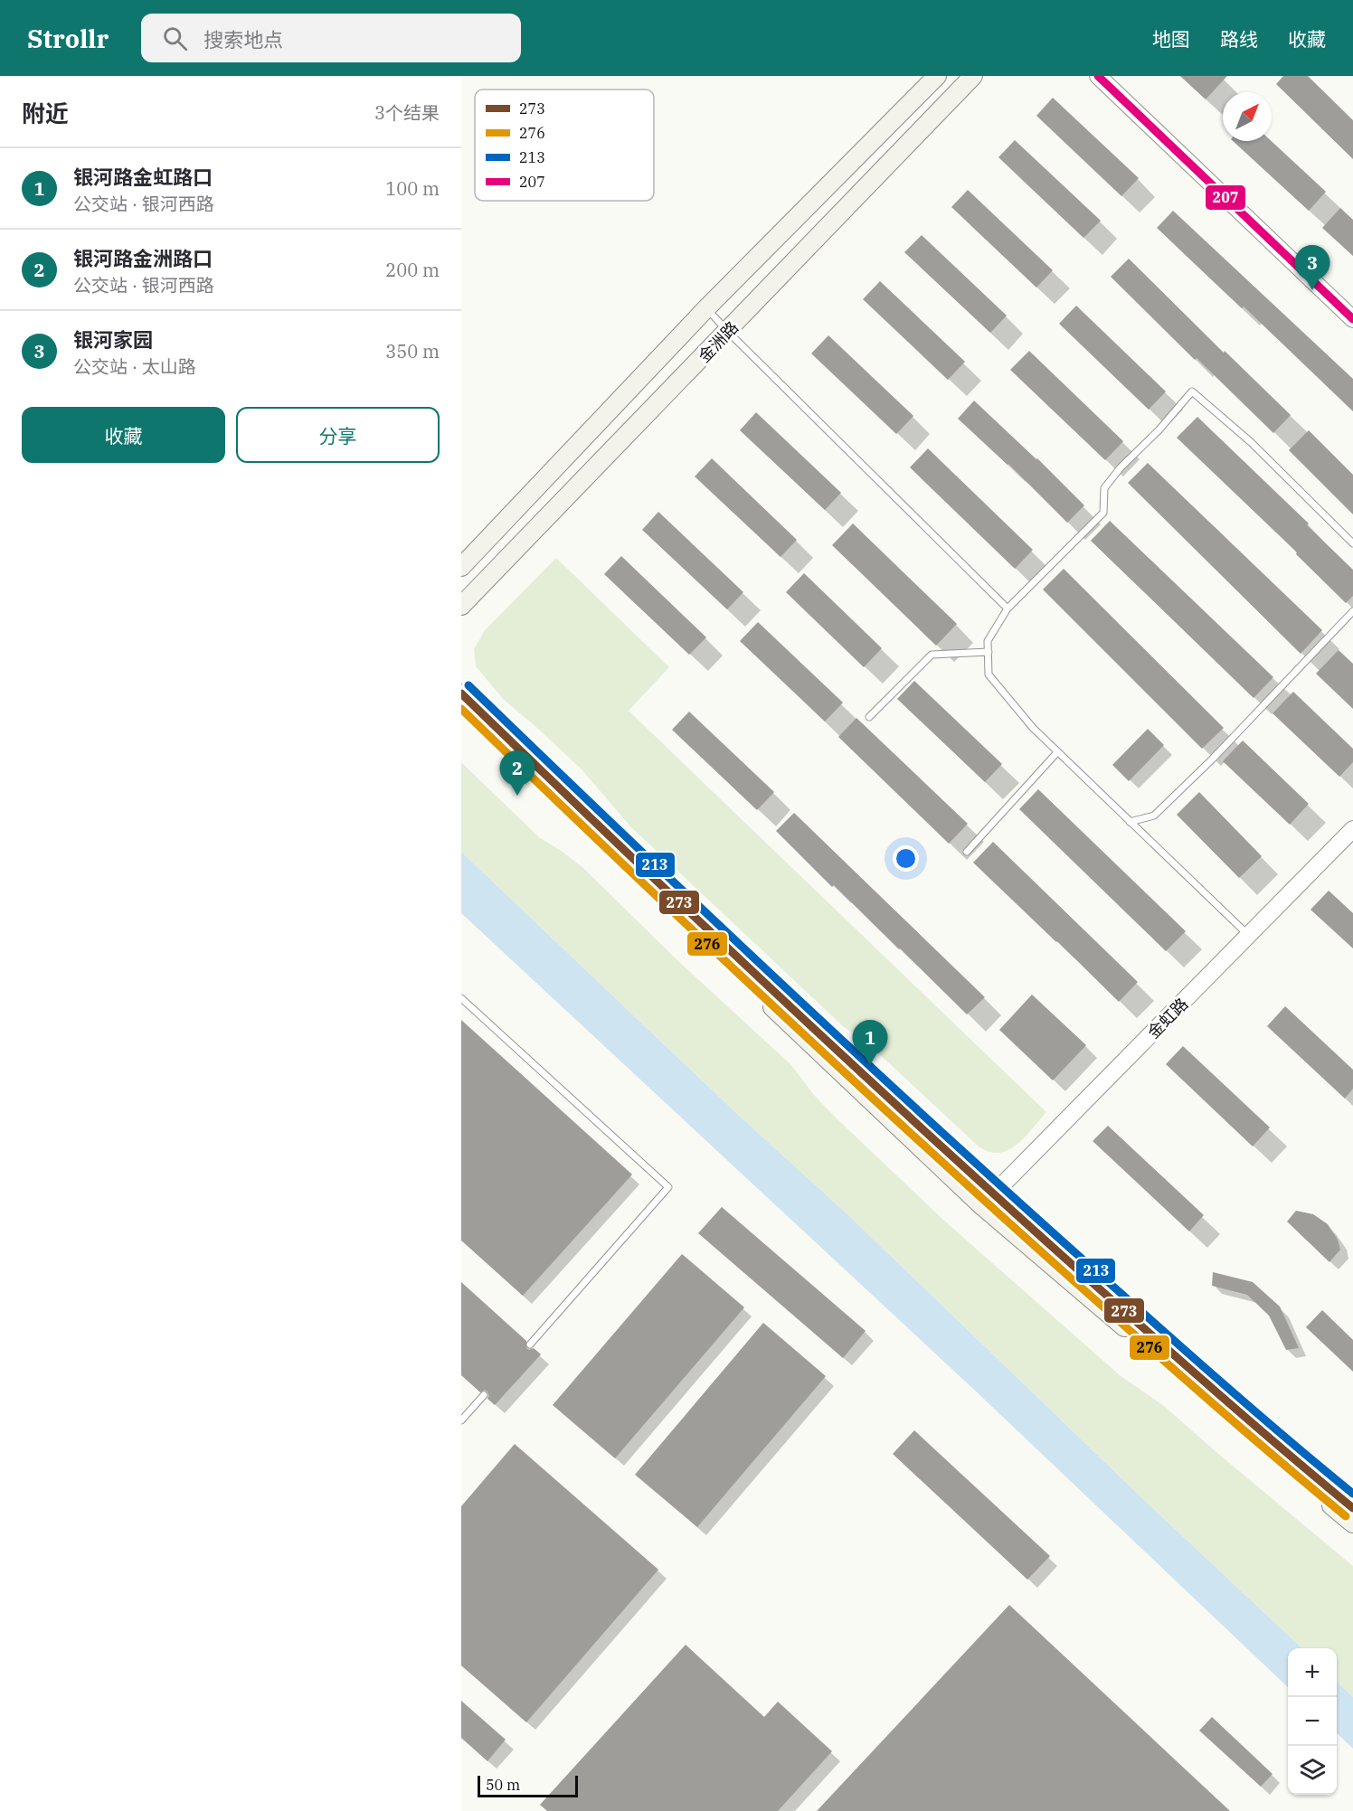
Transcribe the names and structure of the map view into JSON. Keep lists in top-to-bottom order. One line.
{"streets":{"main road":["金洲路"],"street":["金虹路"]},"lines":["transit line 207","transit line 213","transit line 273","transit line 276"],"legend":["273","276","213","207"],"scale_bar":"50 m","north":"top right","page":{"header":"Strollr","search":"搜索地点","nav":["地图","路线","收藏"],"heading":["附近","3个结果"],"list":[{"mark":"1","name":"银河路金虹路口","note":"公交站 · 银河西路","value":"100 m"},{"mark":"2","name":"银河路金洲路口","note":"公交站 · 银河西路","value":"200 m"},{"mark":"3","name":"银河家园","note":"公交站 · 太山路","value":"350 m"}],"pins":["3","2","1"],"buttons":["收藏","分享"],"map_buttons":["+","−"],"scale":"50 m"}}
